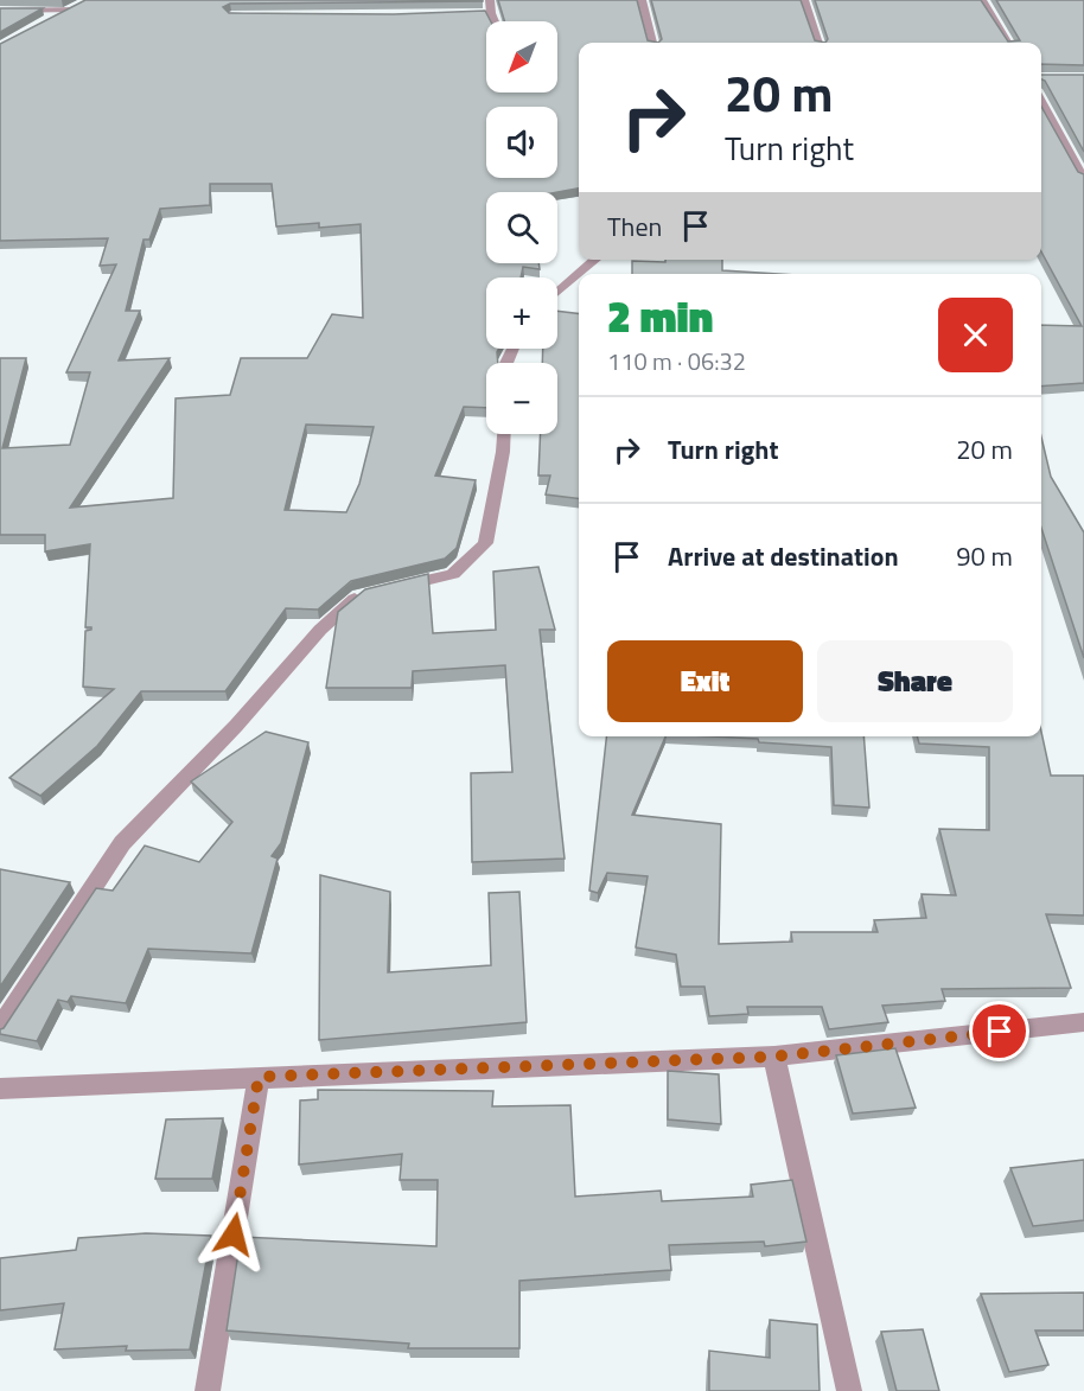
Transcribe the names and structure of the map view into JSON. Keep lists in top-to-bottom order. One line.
{"north":"bottom left","page":{"map_buttons":["+","−"],"turn":["20 m","Turn right"],"then":"Then","heading":["2 min","110 m · 06:32"],"list":[{"name":"Turn right","value":"20 m"},{"name":"Arrive at destination","value":"90 m"}],"buttons":["Exit","Share"]}}
